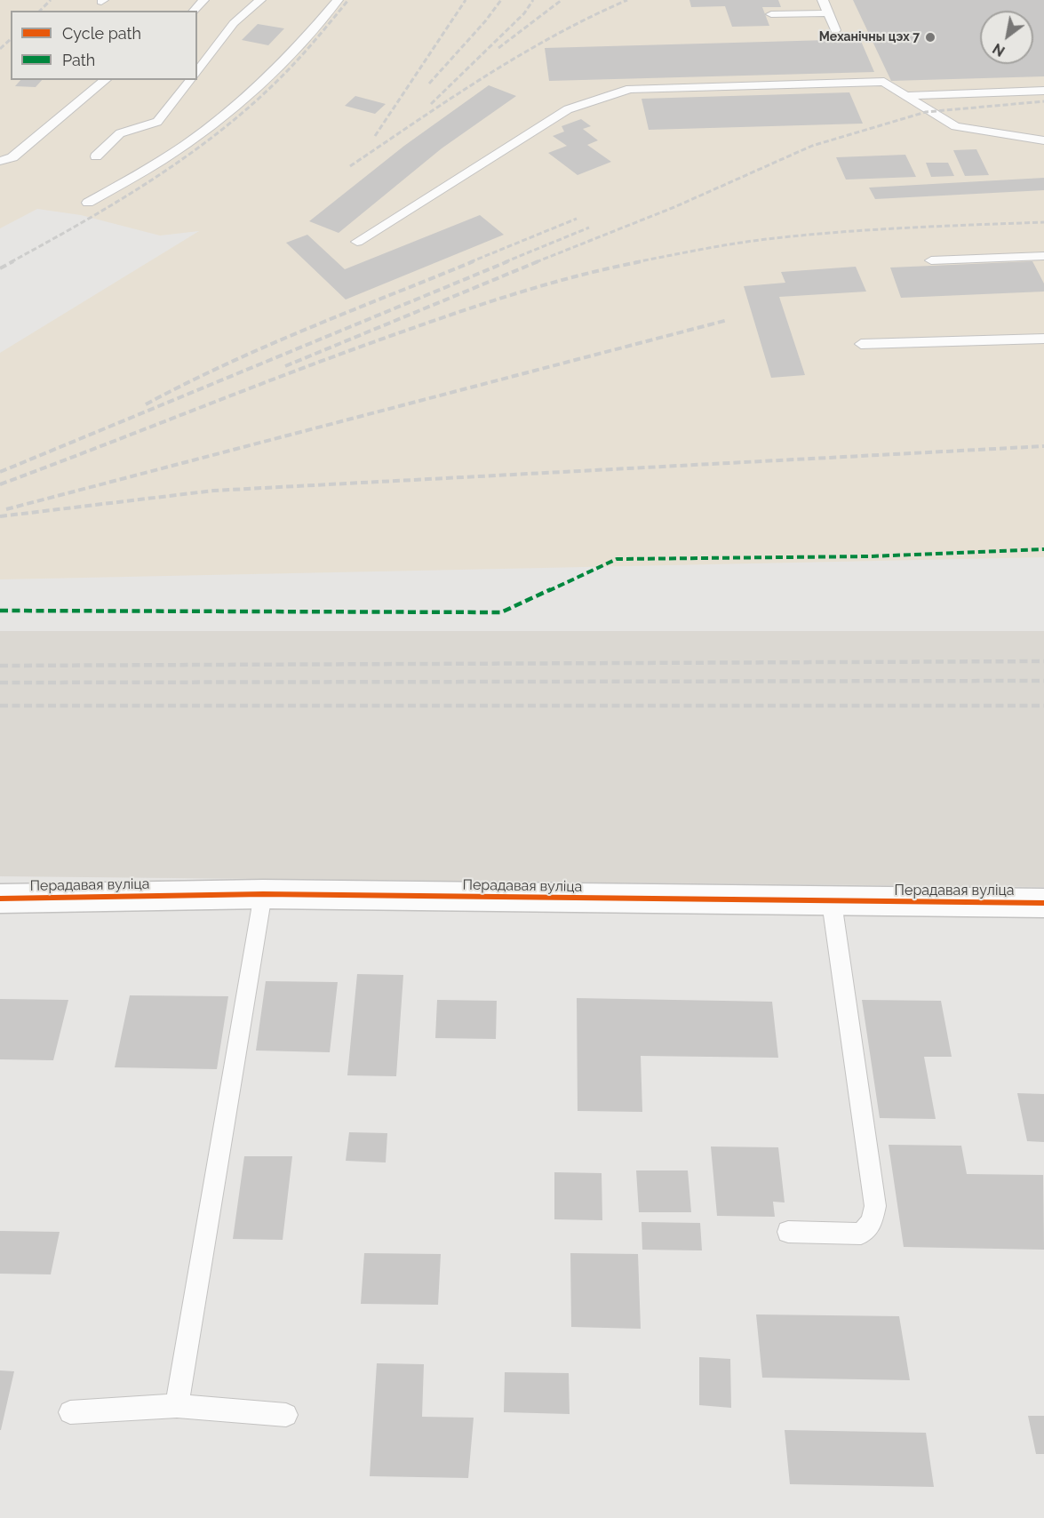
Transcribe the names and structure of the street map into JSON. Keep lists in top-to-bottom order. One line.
{"streets":{"street":["Перадавая вуліца"]},"places":["Механічны цэх 7"],"legend":["Cycle path","Path"],"north":"bottom left"}
